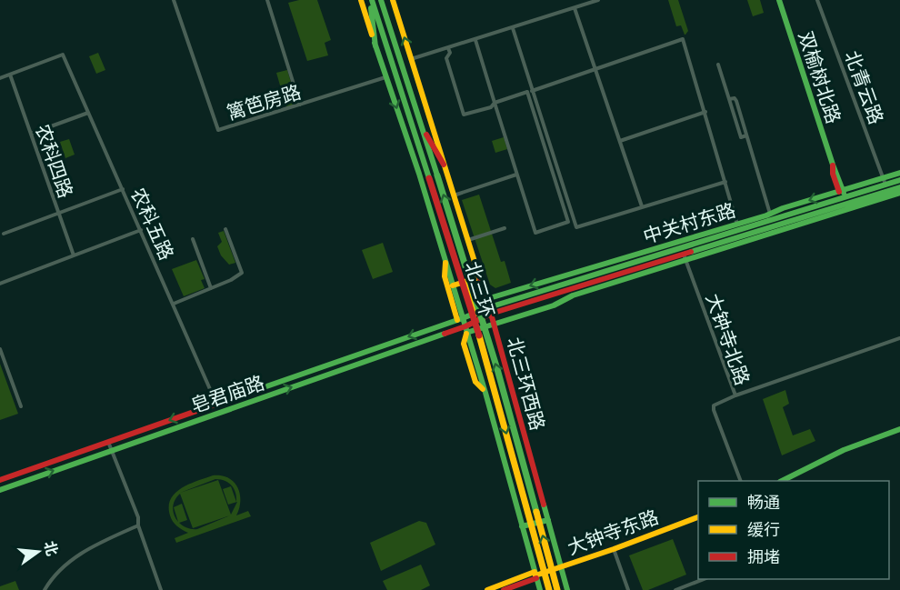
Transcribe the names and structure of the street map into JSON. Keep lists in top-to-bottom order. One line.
{"streets":{"main road":["双榆树北路","中关村东路","北三环","北三环西路","皂君庙路","大钟寺东路"],"street":["北青云路","篱笆房路","农科四路","农科五路","大钟寺北路"]},"crossings":[["双榆树北路","中关村东路"],["北青云路","中关村东路"],["农科四路","农科五路"],["中关村东路","大钟寺北路"],["中关村东路","北三环西路"],["中关村东路","皂君庙路"],["农科五路","皂君庙路"],["北三环西路","皂君庙路"],["北三环西路","大钟寺东路"]],"legend":["畅通","缓行","拥堵"],"north":"right"}
